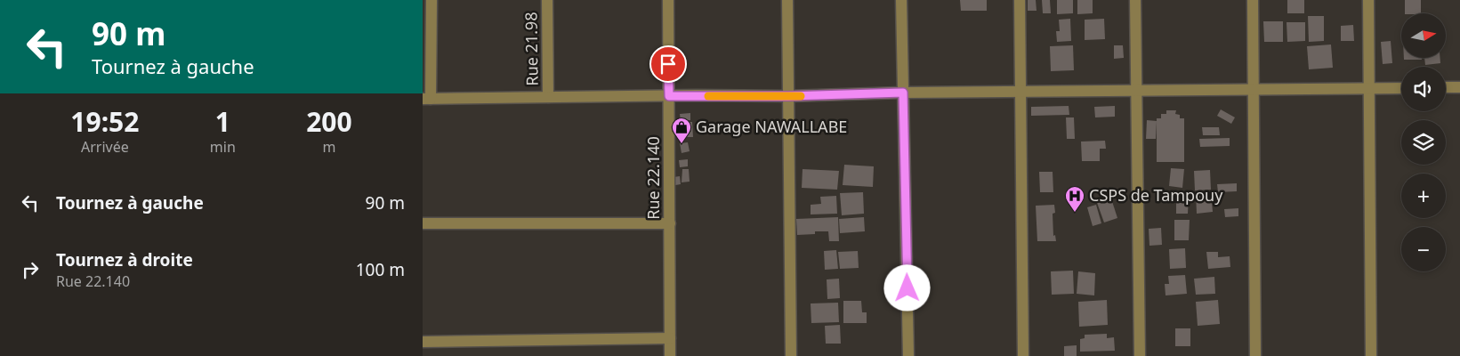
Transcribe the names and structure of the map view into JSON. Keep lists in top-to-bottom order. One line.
{"streets":{"street":["Rue 21.98","Rue 22.140"]},"places":{"shop":["Garage NAWALLABE"],"hospital":["CSPS de Tampouy"]},"north":"right","page":{"turn":["90 m","Tournez à gauche"],"map_buttons":["+","−"],"eta":["19:52","Arrivée","1","min","200","m"],"list":[{"name":"Tournez à gauche","value":"90 m"},{"name":"Tournez à droite","note":"Rue 22.140","value":"100 m"}]}}
